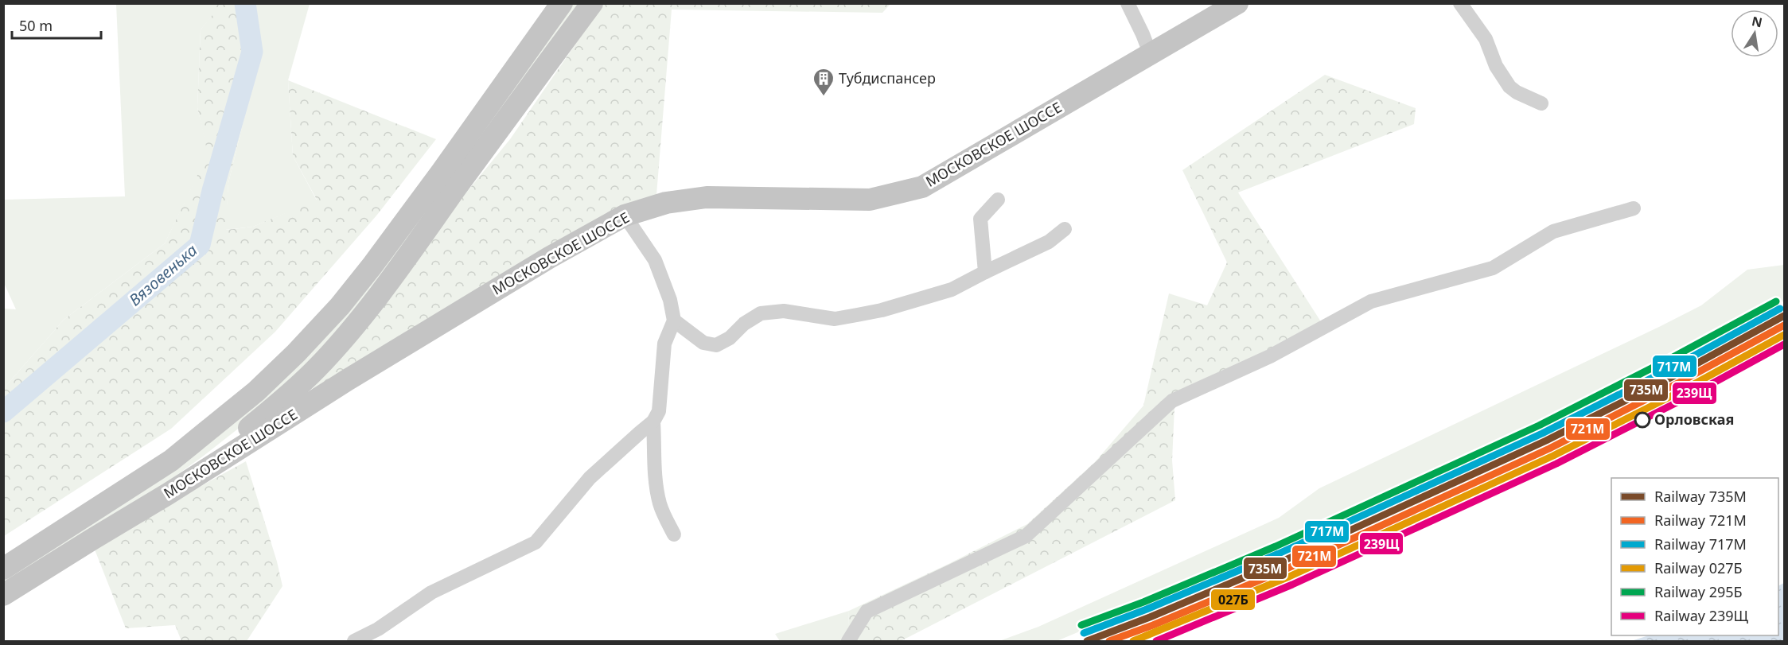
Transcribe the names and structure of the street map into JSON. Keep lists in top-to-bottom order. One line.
{"streets":{"main road":["МОСКОВСКОЕ ШОССЕ"]},"water":["Вязовенька"],"places":{"building":["Тубдиспансер"],"other":["Орловская"]},"lines":["rail line 295Б","rail line 717М","rail line 735М","rail line 721М","rail line 027Б","rail line 239Щ"],"legend":["Railway 735М","Railway 721М","Railway 717М","Railway 027Б","Railway 295Б","Railway 239Щ"],"scale_bar":"50 m","north":"top"}
